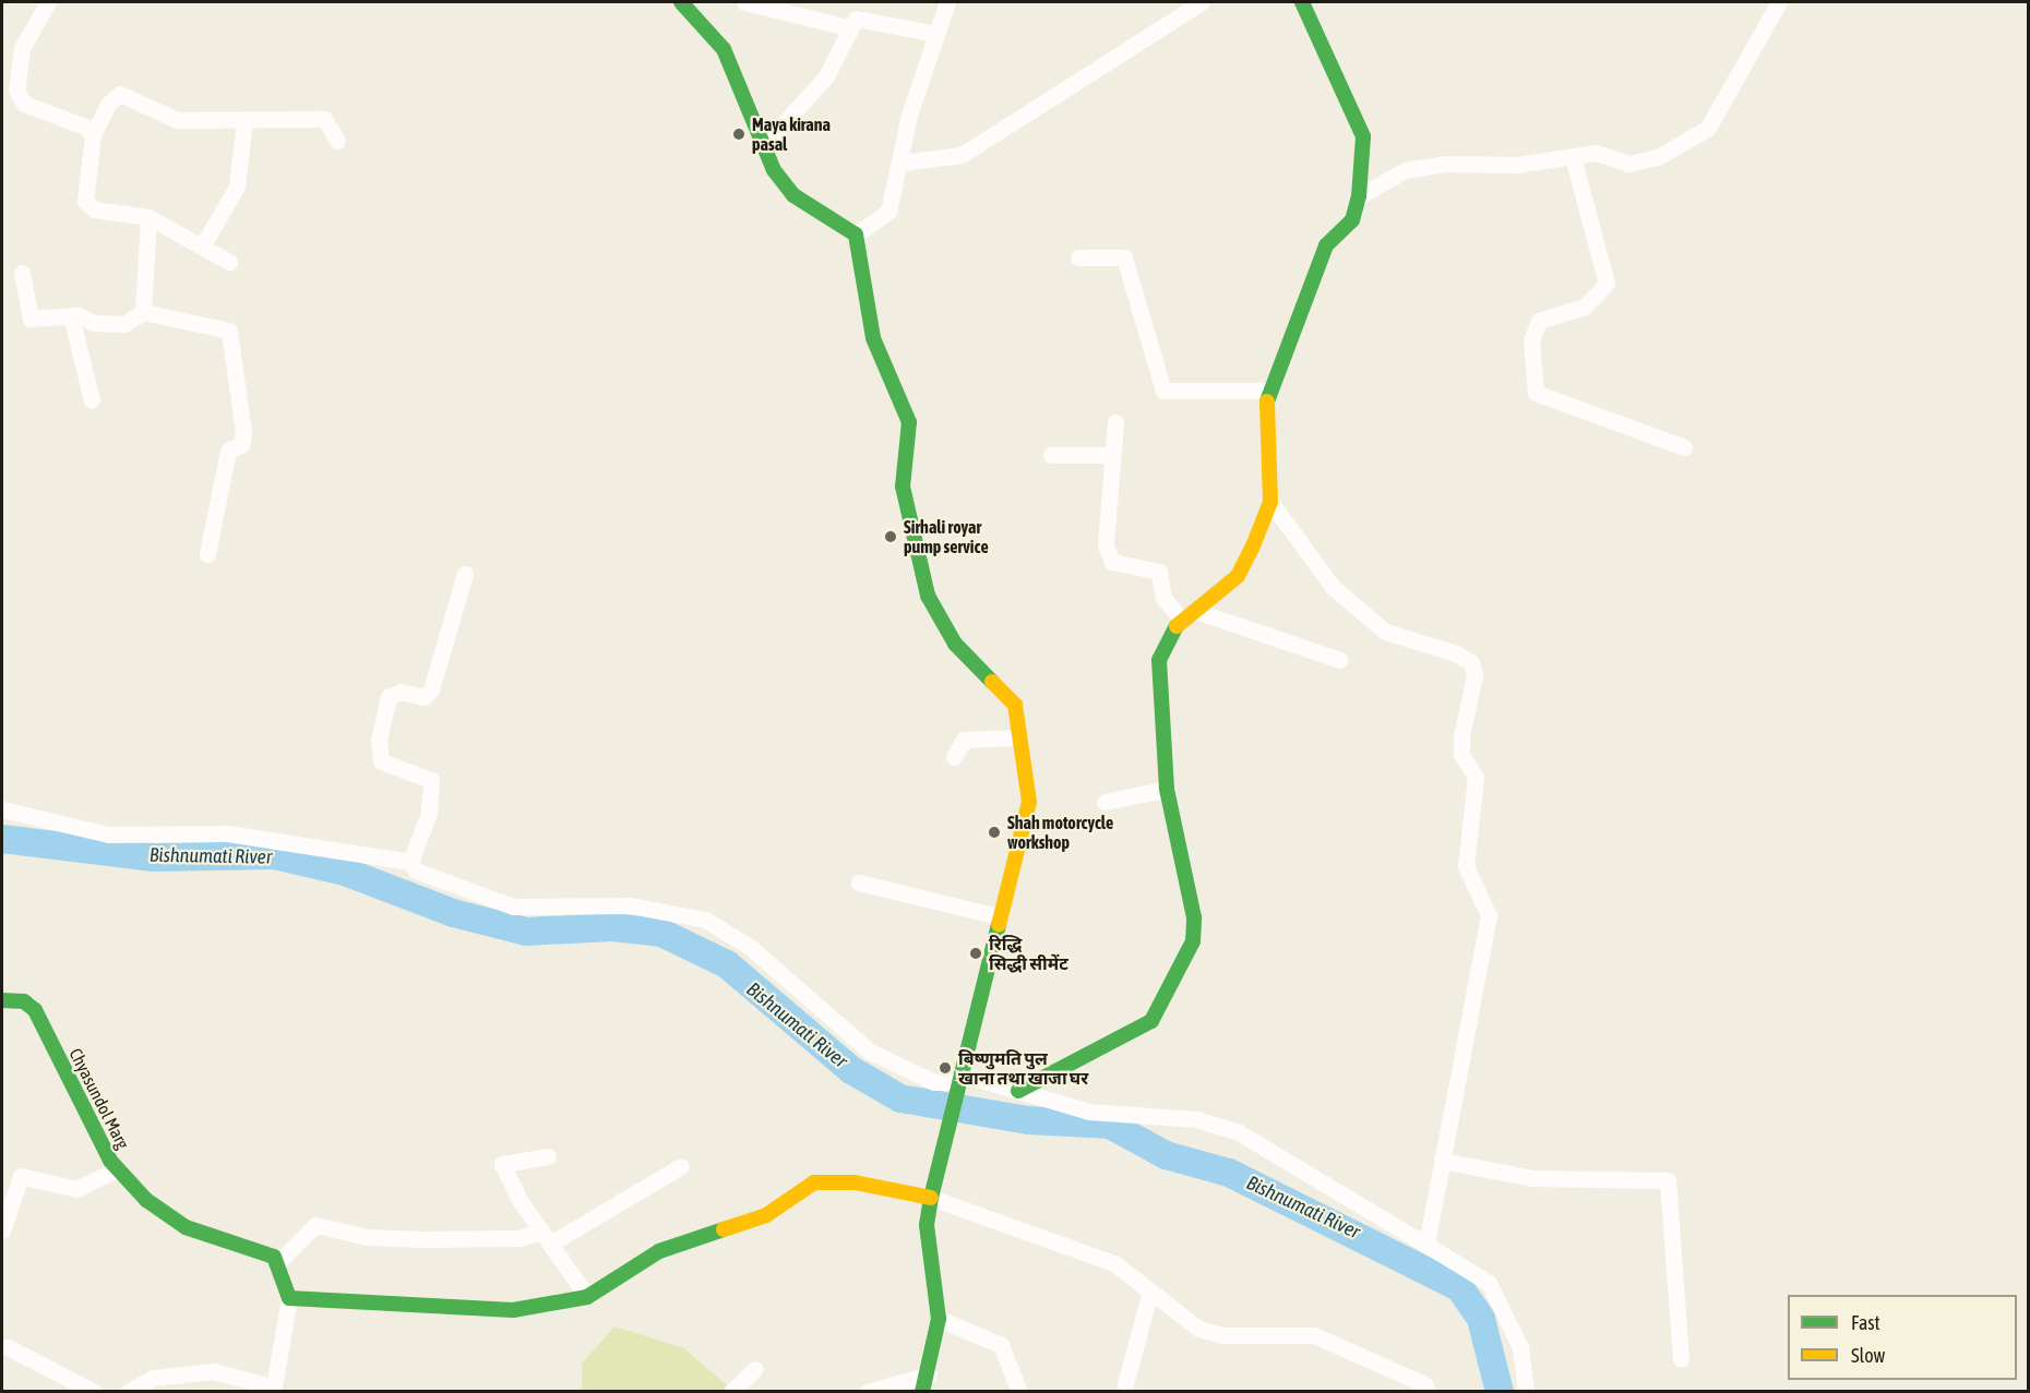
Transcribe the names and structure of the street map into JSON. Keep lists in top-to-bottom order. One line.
{"streets":{"street":["Chyasundol Marg"]},"water":["Bishnumati River"],"places":["Maya kirana pasal","Sirhali royar pump service","Shah motorcycle workshop","रिद्धि सिद्धी सीमेंट","बिष्णुमति पुल खाना तथा खाजा घर"],"legend":["Fast","Slow"]}
